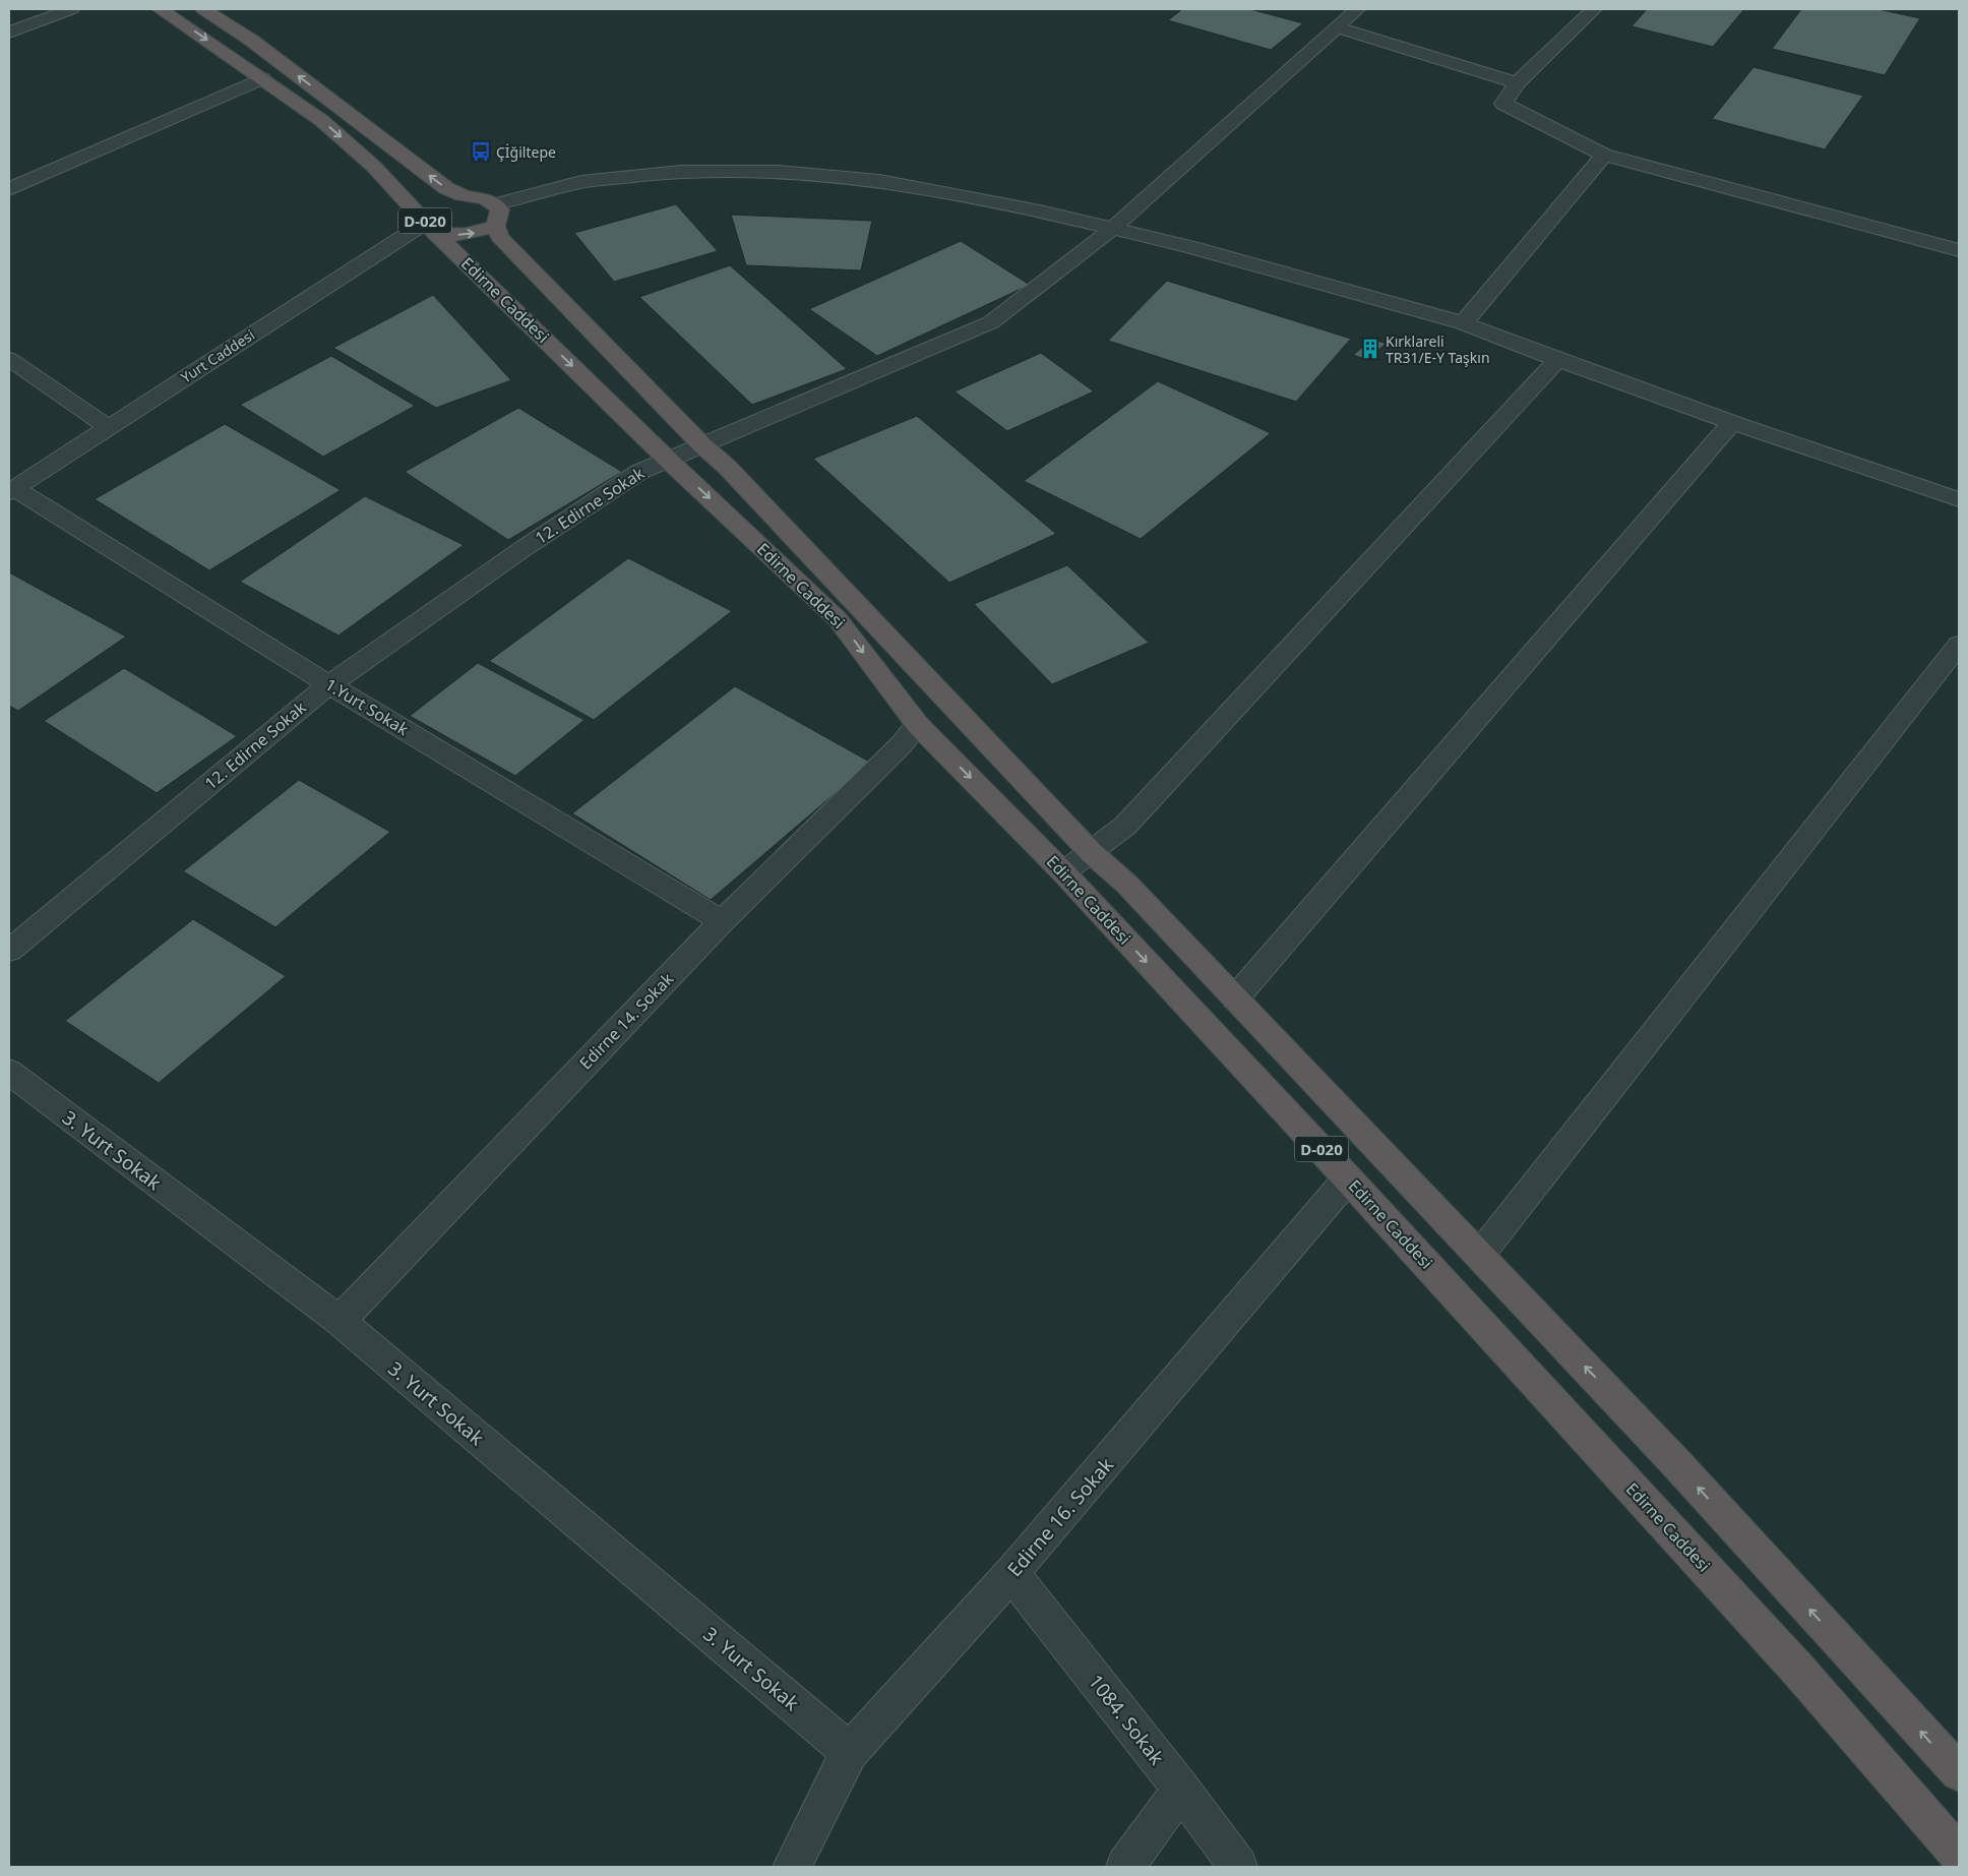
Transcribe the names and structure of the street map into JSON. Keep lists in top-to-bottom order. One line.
{"streets":{"highway":["D-020","Edirne Caddesi"],"street":["Yurt Caddesi","12. Edirne Sokak","1.Yurt Sokak","Edirne 14. Sokak","3. Yurt Sokak","Edirne 16. Sokak","1084. Sokak"]},"crossings":[["Edirne Caddesi","Yurt Caddesi"],["Edirne Caddesi","12. Edirne Sokak"],["Edirne Caddesi","Edirne 14. Sokak"],["Edirne Caddesi","Edirne 16. Sokak"],["Yurt Caddesi","1.Yurt Sokak"],["12. Edirne Sokak","1.Yurt Sokak"],["1.Yurt Sokak","Edirne 14. Sokak"],["Edirne 14. Sokak","3. Yurt Sokak"],["3. Yurt Sokak","Edirne 16. Sokak"],["Edirne 16. Sokak","1084. Sokak"]],"places":{"bus stop":["Çİğiltepe"],"building":["Kırklareli TR31/E-Y Taşkın"]}}
